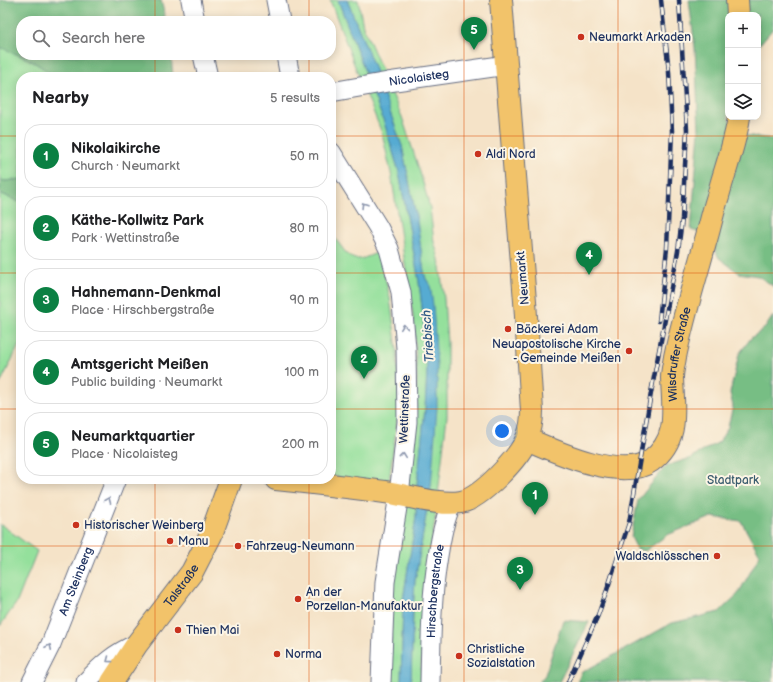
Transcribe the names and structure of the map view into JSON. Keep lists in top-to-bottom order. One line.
{"streets":{"main road":["Neumarkt","Wilsdruffer Straße","Talstraße"],"street":["Nicolaisteg","Wettinstraße","Am Steinberg","Hirschbergstraße"]},"crossings":[["Nicolaisteg","Neumarkt"],["Neumarkt","Wilsdruffer Straße"],["Neumarkt","Hirschbergstraße"]],"one_way":["Wettinstraße","Am Steinberg"],"water":["Triebisch"],"parks":["Stadtpark"],"places":["Neumarkt Arkaden","Aldi Nord","Bäckerei Adam","Neuapostolische Kirche - Gemeinde Meißen","Historischer Weinberg","Manu","Fahrzeug-Neumann","Waldschlösschen","An der Porzellan-Manufaktur","Thien Mai","Norma","Christliche Sozialstation"],"page":{"map_buttons":["+","−"],"search":"Search here","pins":["5","4","2","1","3"],"heading":["Nearby","5 results"],"list":[{"mark":"1","name":"Nikolaikirche","note":"Church · Neumarkt","value":"50 m"},{"mark":"2","name":"Käthe-Kollwitz Park","note":"Park · Wettinstraße","value":"80 m"},{"mark":"3","name":"Hahnemann-Denkmal","note":"Place · Hirschbergstraße","value":"90 m"},{"mark":"4","name":"Amtsgericht Meißen","note":"Public building · Neumarkt","value":"100 m"},{"mark":"5","name":"Neumarktquartier","note":"Place · Nicolaisteg","value":"200 m"}]}}
